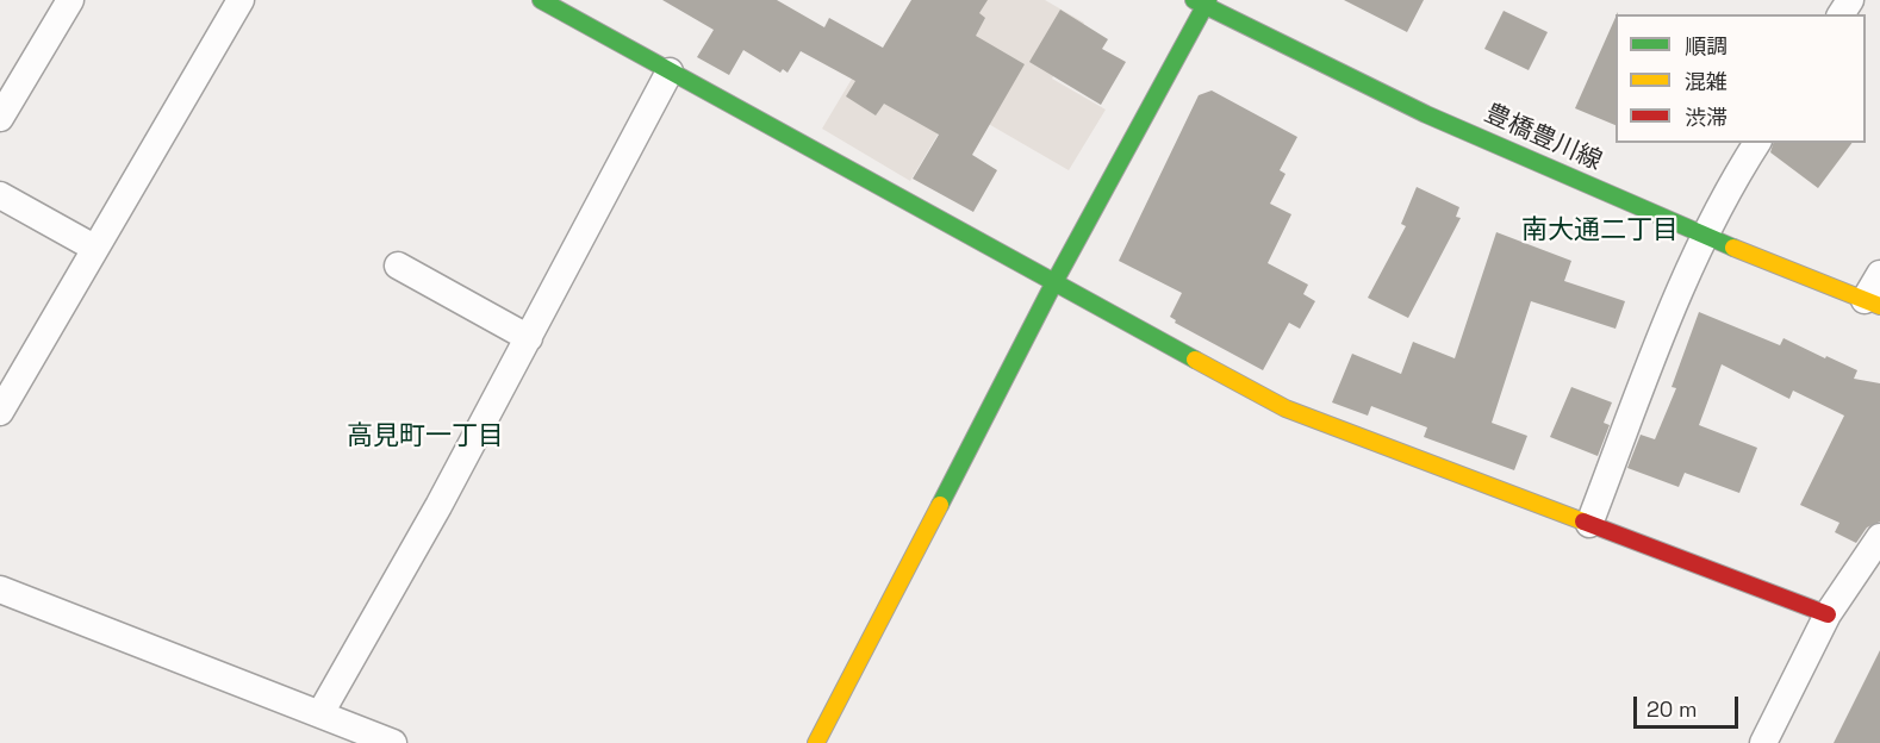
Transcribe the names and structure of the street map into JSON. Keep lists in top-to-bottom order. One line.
{"streets":{"street":["豊橋豊川線"]},"districts":["南大通二丁目","高見町一丁目"],"legend":["順調","混雑","渋滞"],"scale_bar":"20 m"}
